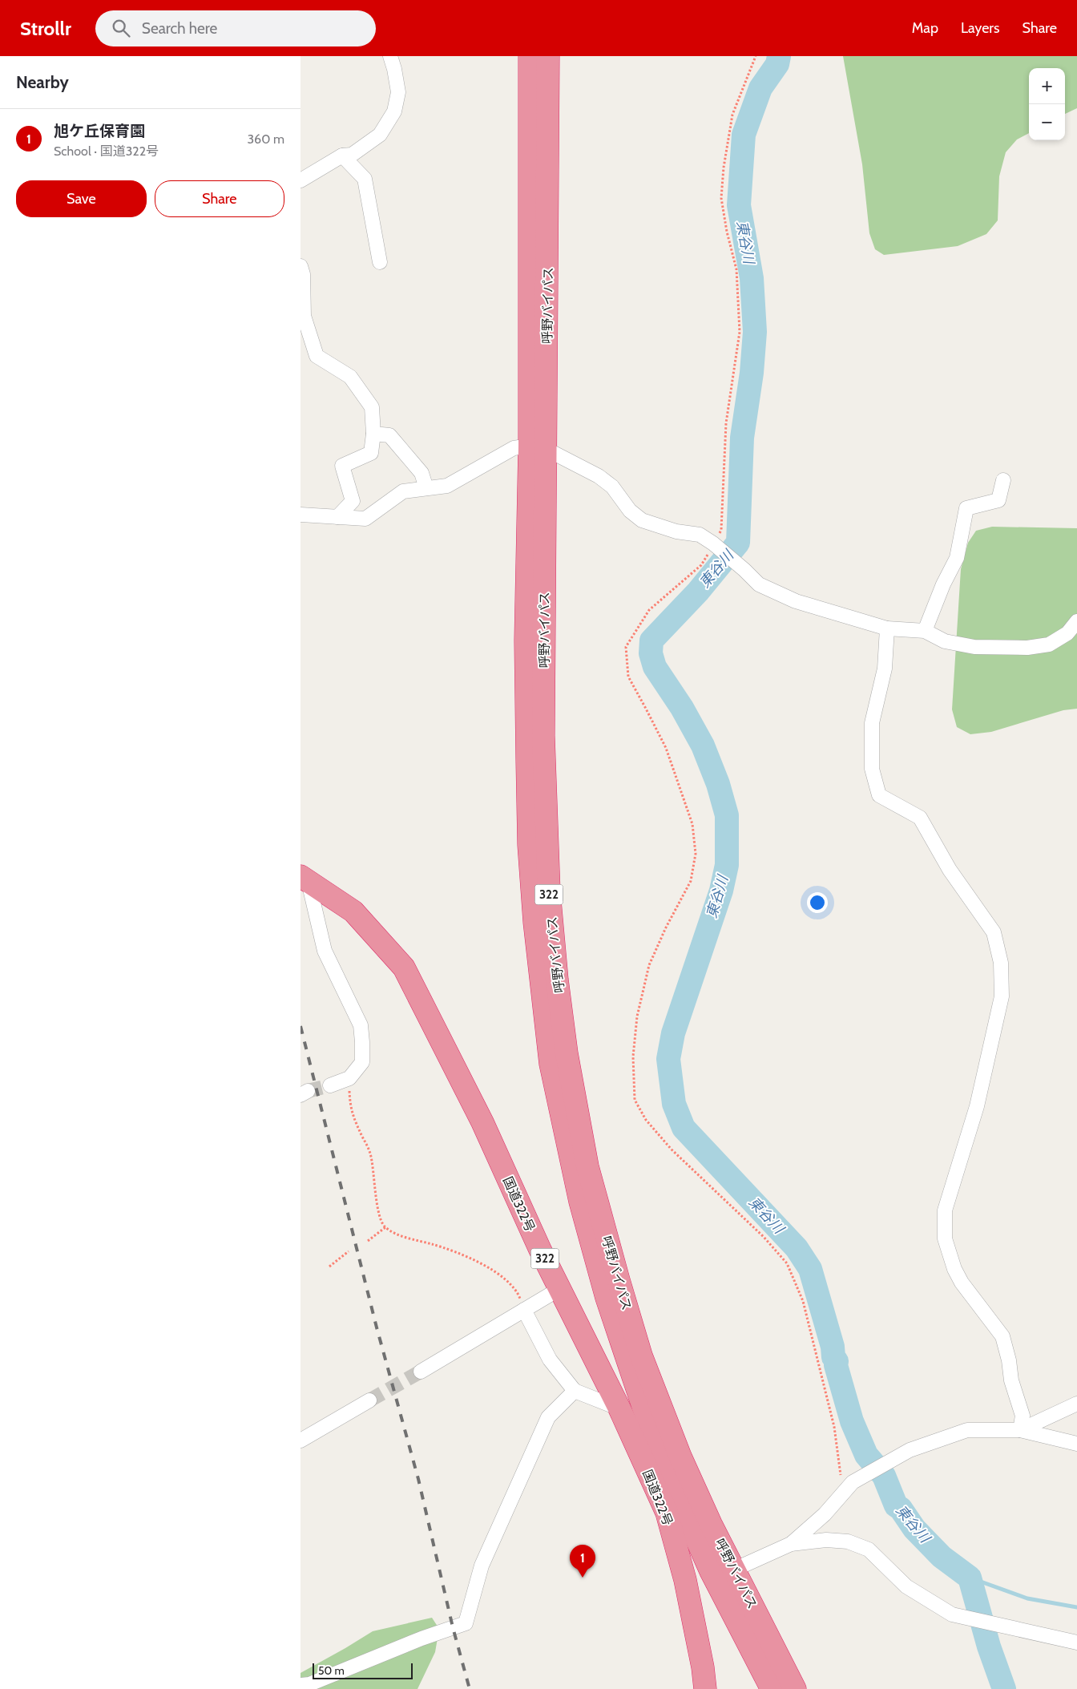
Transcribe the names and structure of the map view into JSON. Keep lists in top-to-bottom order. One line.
{"streets":{"highway":["呼野バイパス","322","国道322号"]},"water":["東谷川"],"scale_bar":"50 m","page":{"header":"Strollr","search":"Search here","nav":["Map","Layers","Share"],"heading":"Nearby","map_buttons":["+","−"],"list":[{"mark":"1","name":"旭ケ丘保育園","note":"School · 国道322号","value":"360 m"}],"buttons":["Save","Share"],"pins":"1","scale":"50 m"}}
